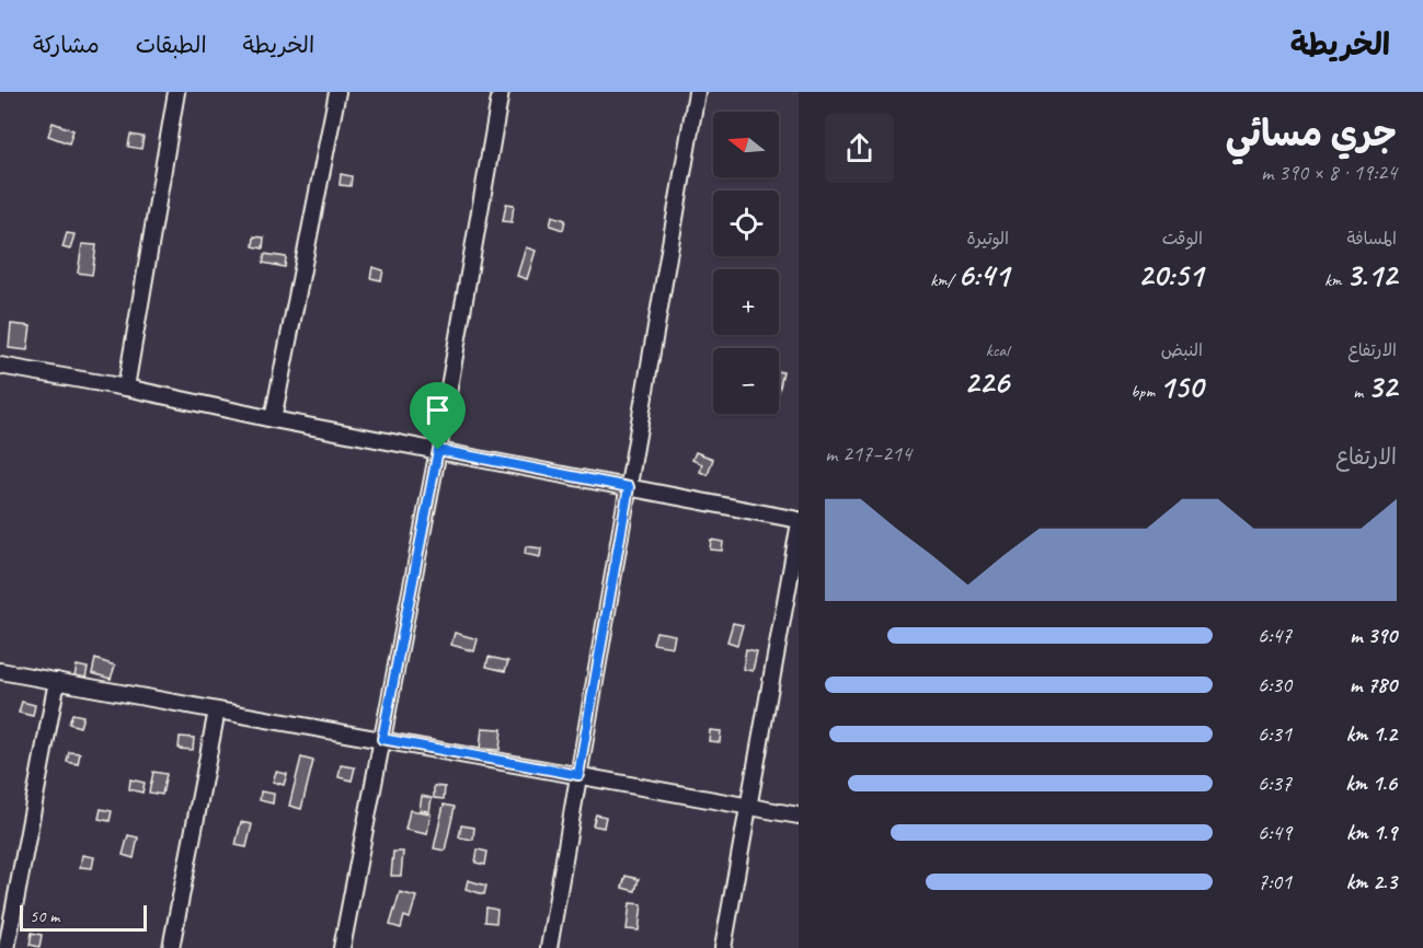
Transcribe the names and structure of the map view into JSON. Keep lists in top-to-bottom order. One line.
{"scale_bar":"50 m","north":"left","page":{"header":"الخريطة","nav":["الخريطة","الطبقات","مشاركة"],"heading":["جري مسائي","19:24 · 8 × 390 m"],"map_buttons":["+","−"],"stats":[["المسافة","3.12 km"],["الوقت","20:51"],["الوتيرة","6:41 /km"],["الارتفاع","32 m"],["النبض","150 bpm"],["kcal","226"]],"chart":["الارتفاع","214–217 m"],"list":[{"name":"390 m","note":"6:47"},{"name":"780 m","note":"6:30"},{"name":"1.2 km","note":"6:31"},{"name":"1.6 km","note":"6:37"},{"name":"1.9 km","note":"6:49"},{"name":"2.3 km","note":"7:01"}],"scale":"50 m"}}
